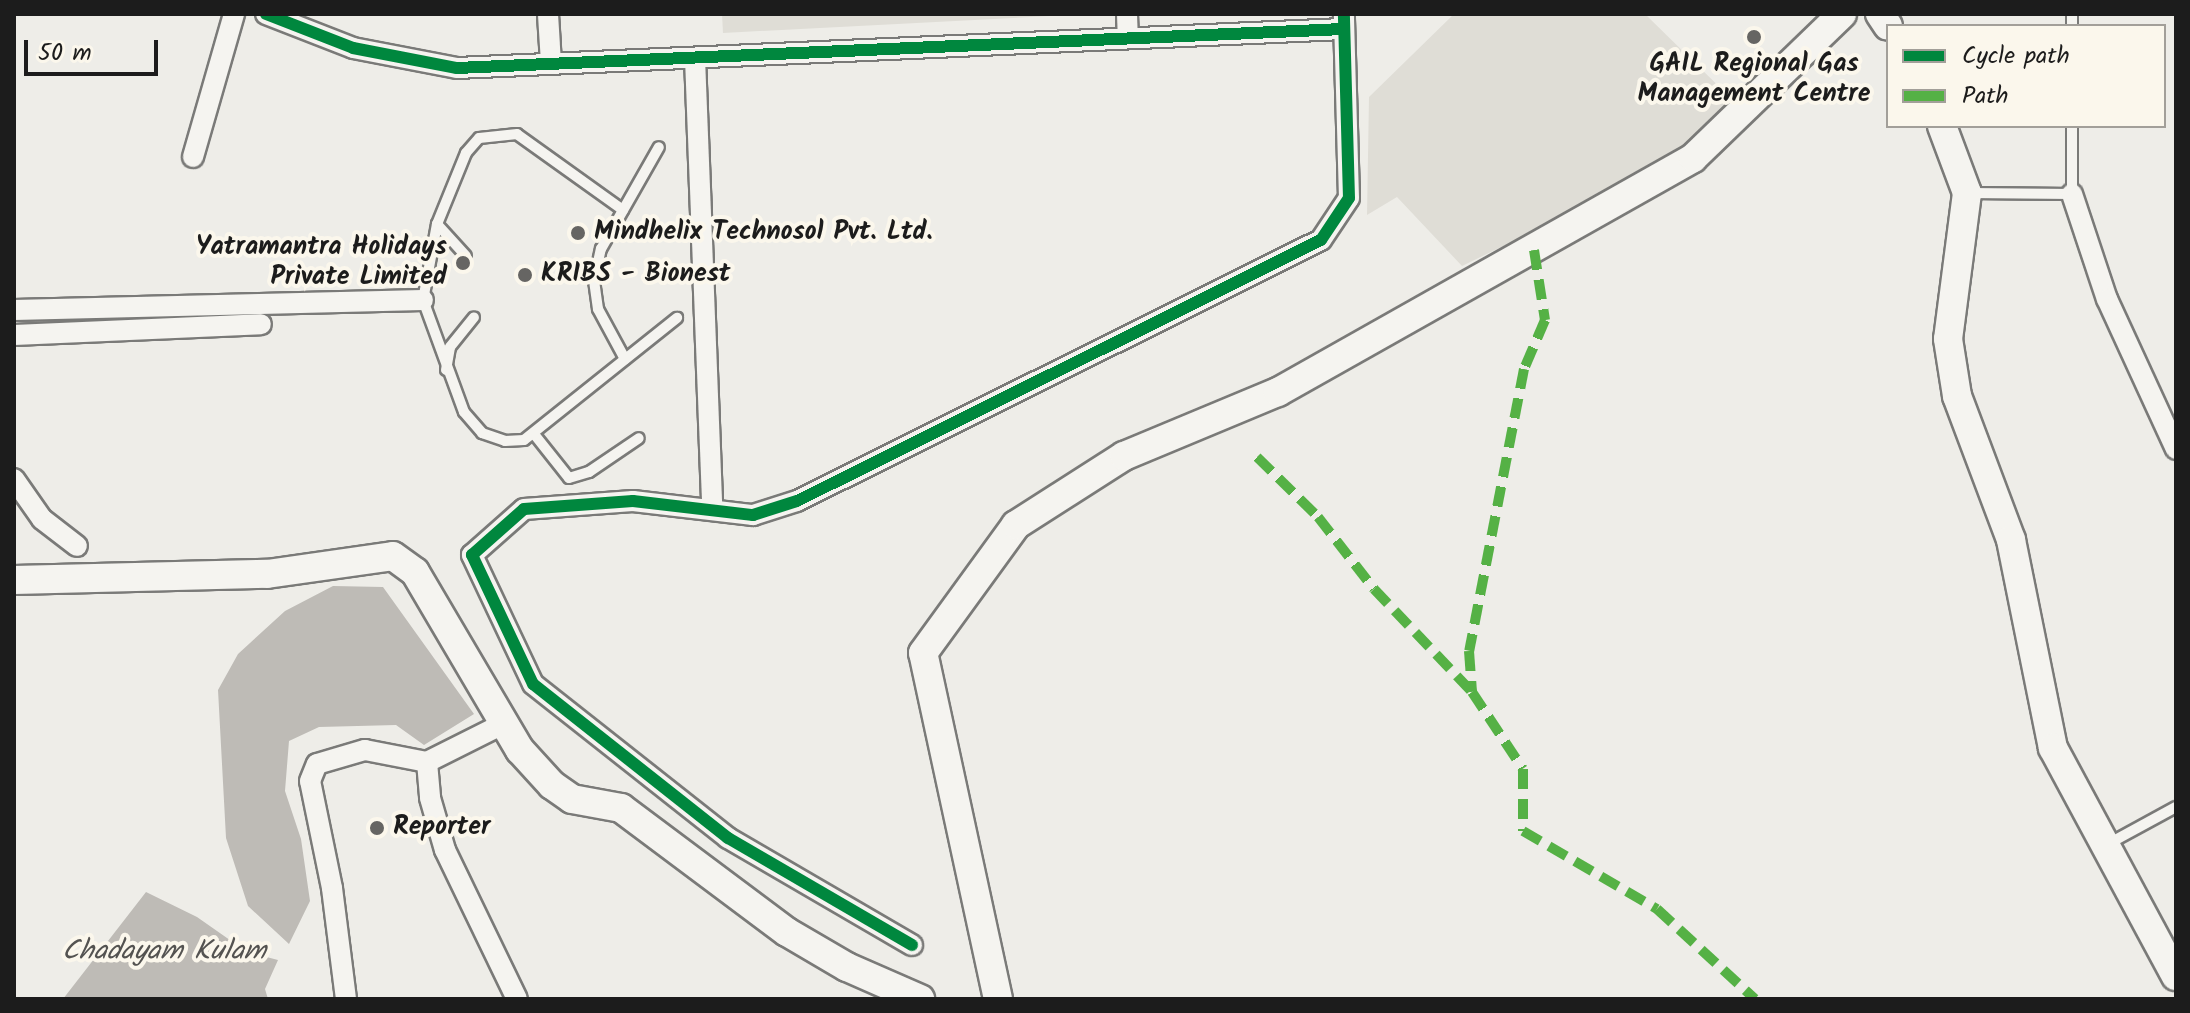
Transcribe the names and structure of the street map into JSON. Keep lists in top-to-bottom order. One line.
{"water":["Chadayam Kulam"],"places":["GAIL Regional Gas Management Centre","Mindhelix Technosol Pvt. Ltd.","Yatramantra Holidays Private Limited","KRIBS - Bionest","Reporter"],"legend":["Cycle path","Path"],"scale_bar":"50 m"}
